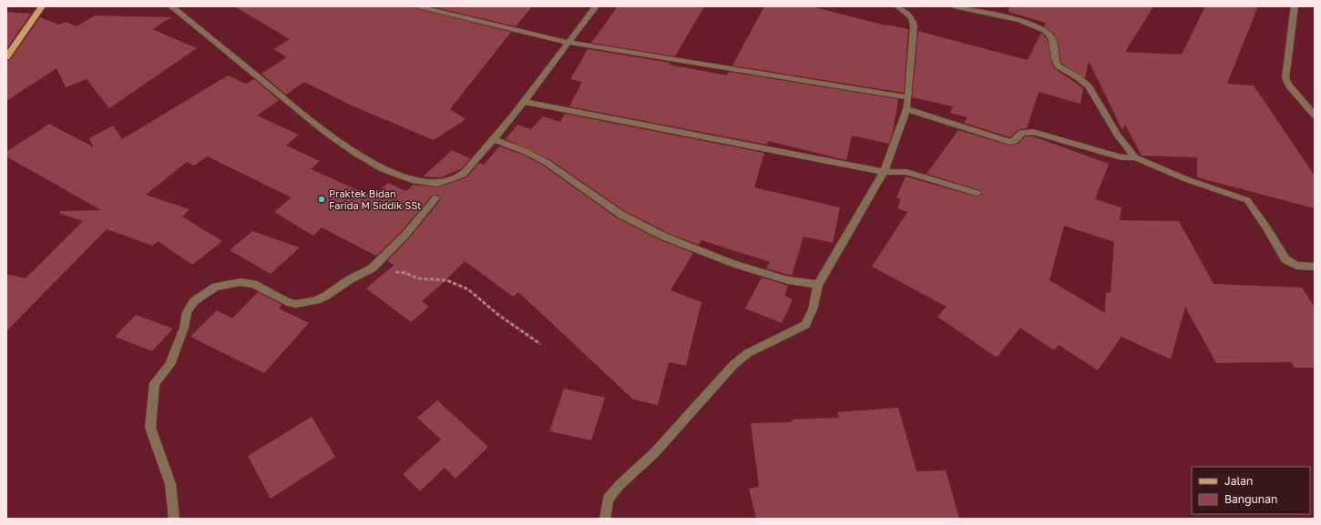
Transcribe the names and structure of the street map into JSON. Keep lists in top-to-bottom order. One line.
{"places":["Praktek Bidan Farida M Siddik SSt"],"legend":["Jalan","Bangunan"]}
